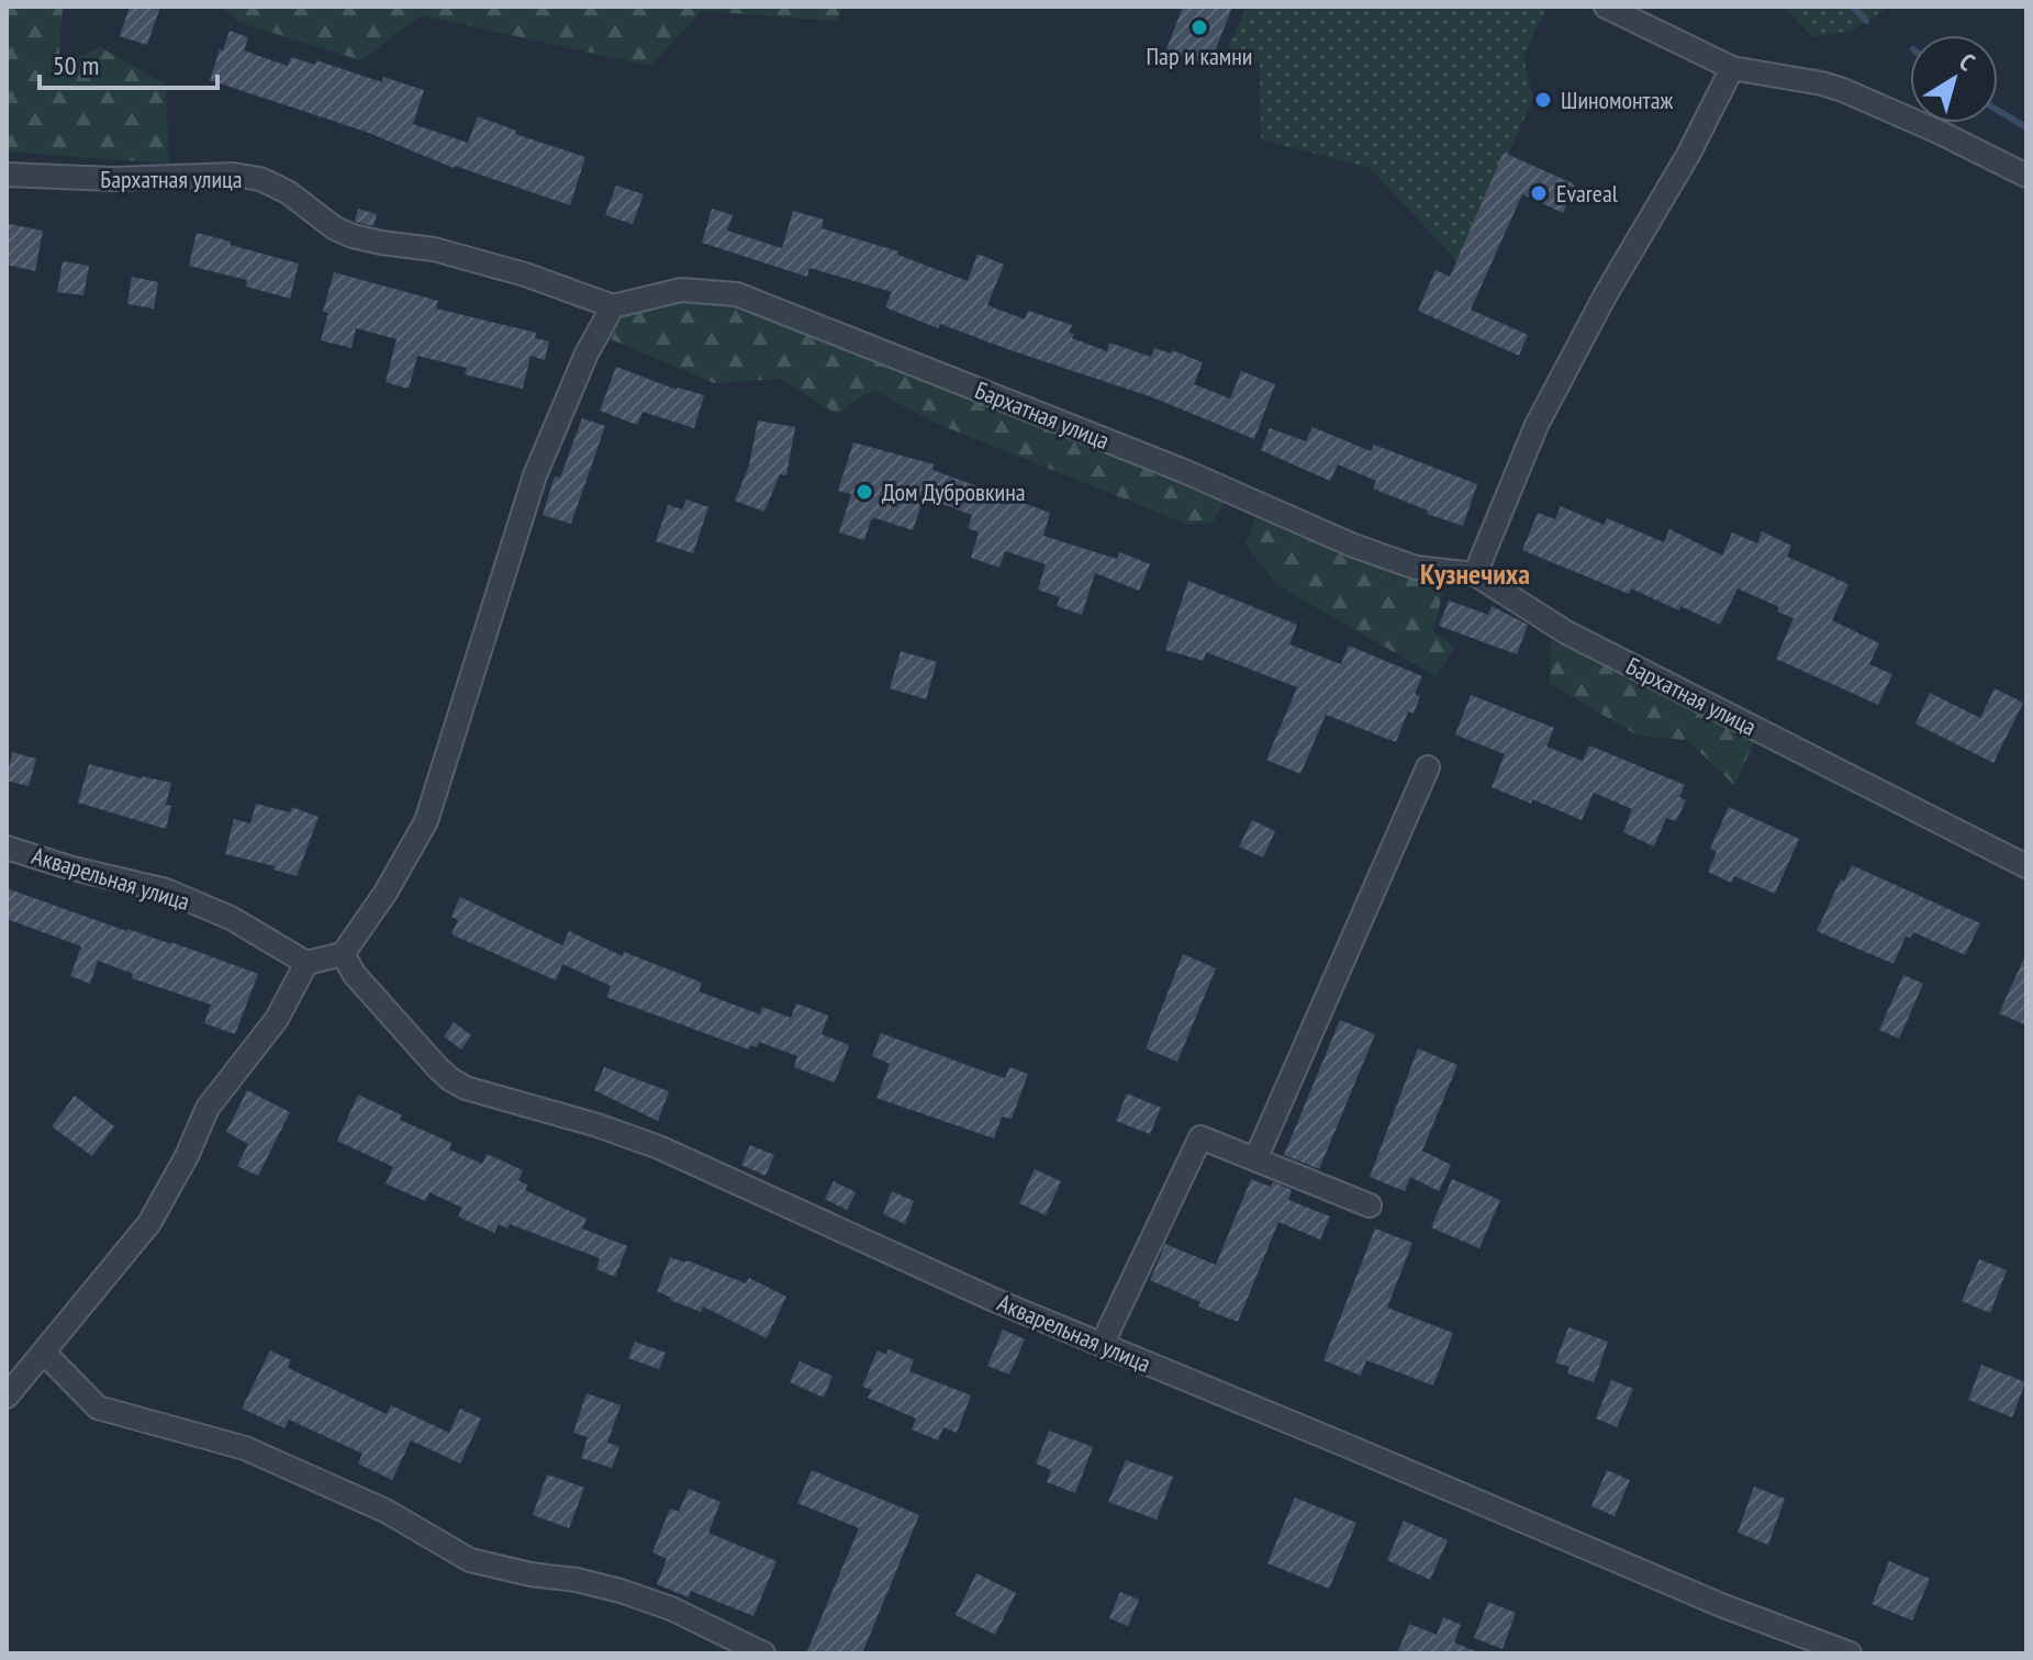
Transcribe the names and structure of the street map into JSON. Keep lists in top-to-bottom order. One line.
{"streets":{"street":["Бархатная улица","Акварельная улица"]},"districts":["Кузнечиха"],"places":["Пар и камни","Шиномонтаж","Evareal","Дом Дубровкина"],"scale_bar":"50 m","north":"top right"}
